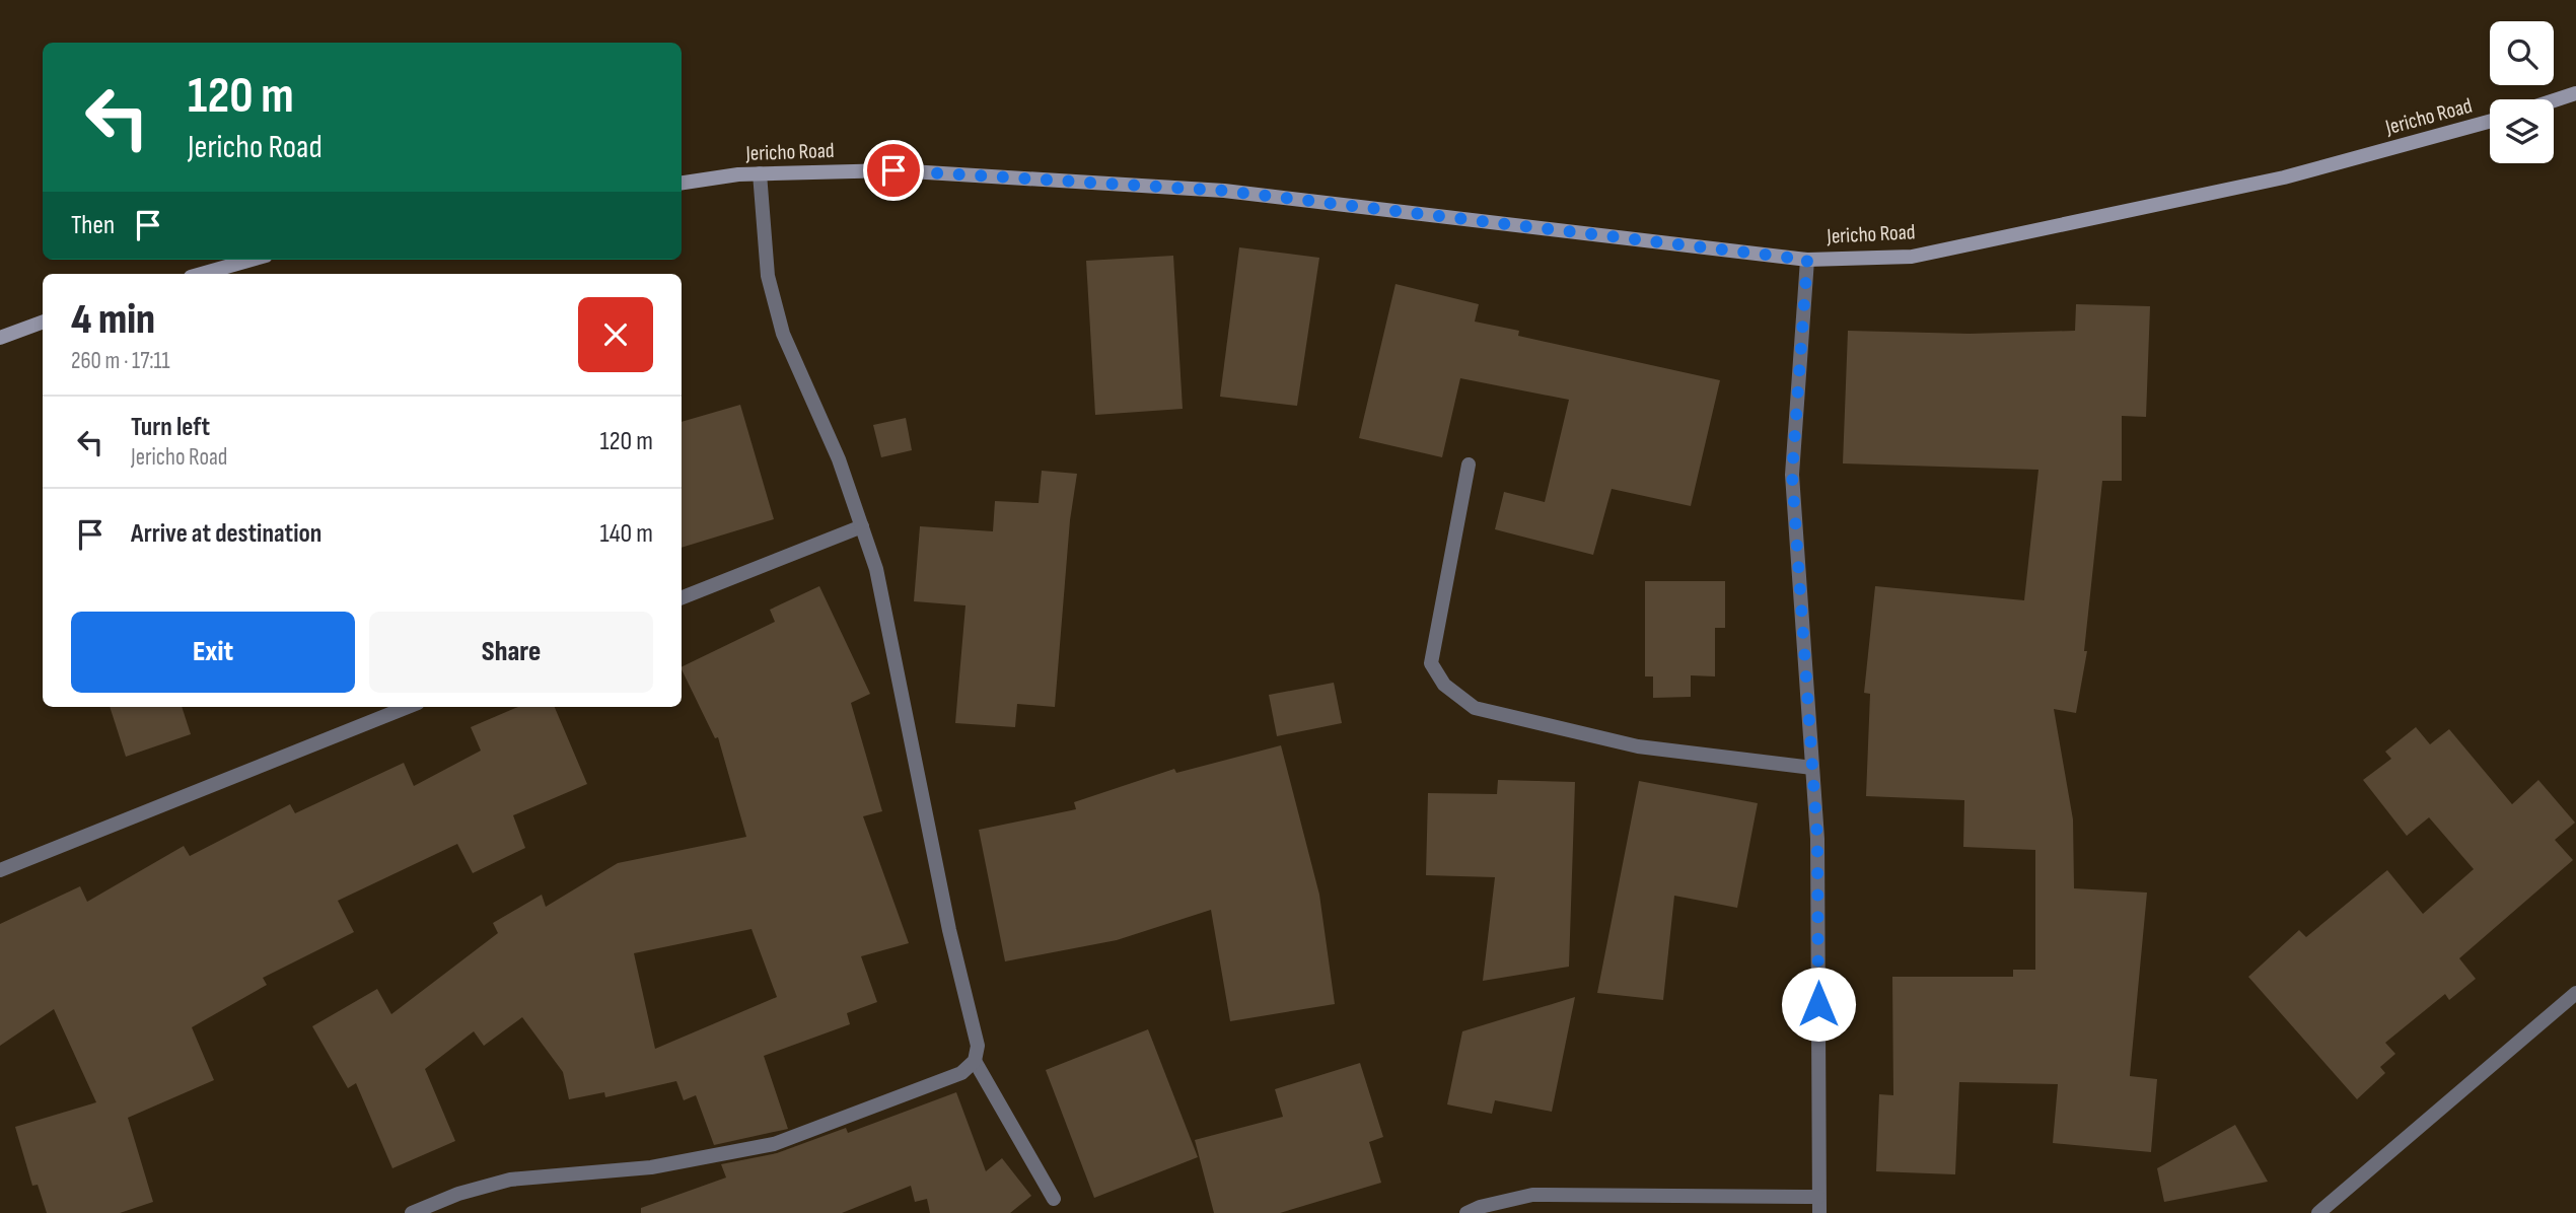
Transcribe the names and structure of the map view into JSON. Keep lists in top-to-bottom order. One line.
{"streets":{"street":["Jericho Road"]},"page":{"turn":["120 m","Jericho Road"],"then":"Then","heading":["4 min","260 m · 17:11"],"list":[{"name":"Turn left","note":"Jericho Road","value":"120 m"},{"name":"Arrive at destination","value":"140 m"}],"buttons":["Exit","Share"]}}
